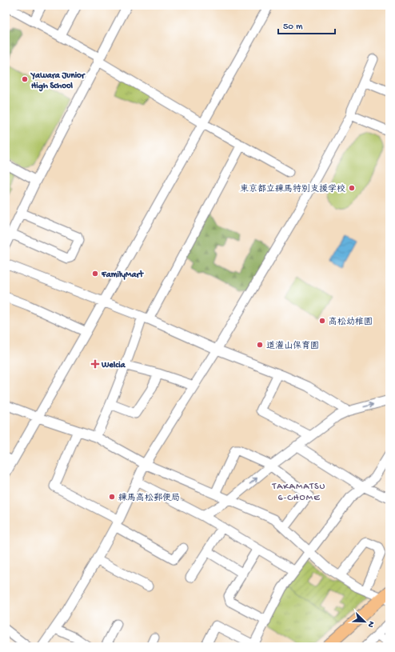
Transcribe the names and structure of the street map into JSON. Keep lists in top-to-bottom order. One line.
{"districts":["TAKAMATSU 6-CHOME"],"places":{"other":["Yawara Junior High School","東京都立練馬特別支援学校","FamilyMart","高松幼稚園","道灌山保育園","練馬高松郵便局"],"health":["Welcia"]},"scale_bar":"50 m","north":"bottom right"}
